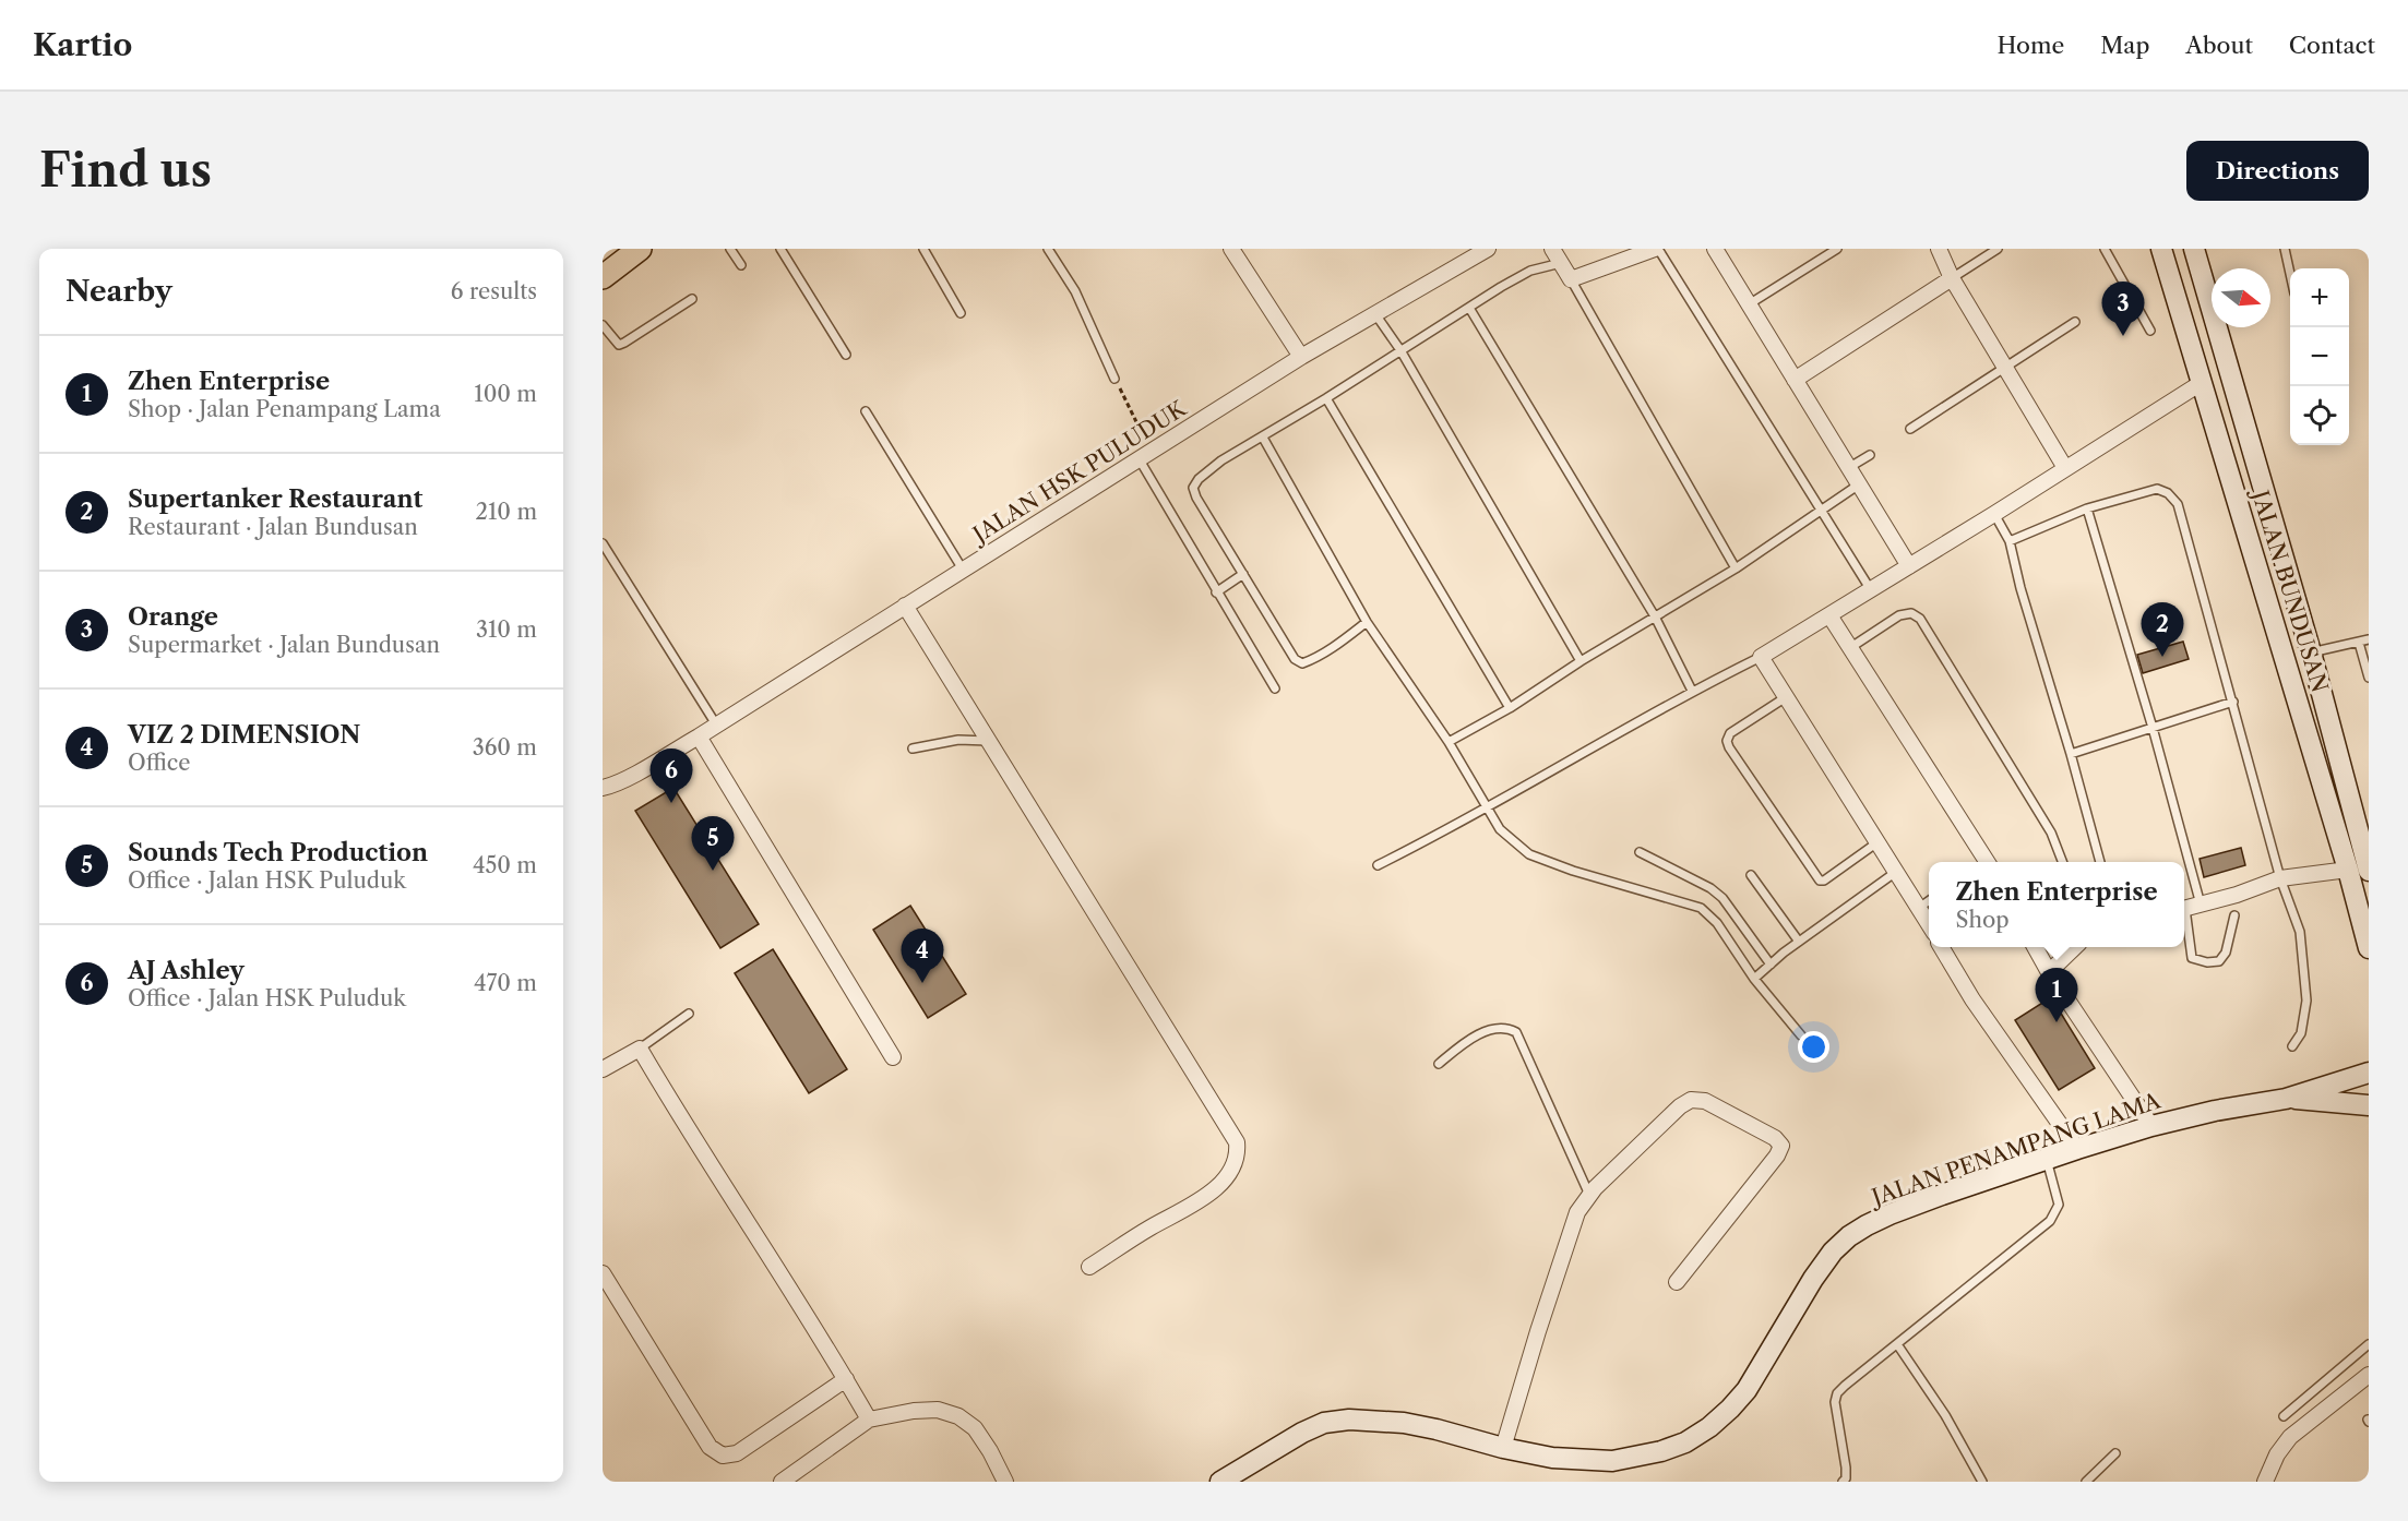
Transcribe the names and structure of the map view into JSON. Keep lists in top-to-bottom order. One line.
{"streets":{"main road":["JALAN BUNDUSAN","JALAN PENAMPANG LAMA"],"street":["JALAN HSK PULUDUK"]},"north":"right","page":{"header":"Kartio","nav":["Home","Map","About","Contact"],"buttons":"Directions","title":"Find us","heading":["Nearby","6 results"],"map_buttons":["+","−"],"pins":["3","2","6","5","4","1"],"list":[{"mark":"1","name":"Zhen Enterprise","note":"Shop · Jalan Penampang Lama","value":"100 m"},{"mark":"2","name":"Supertanker Restaurant","note":"Restaurant · Jalan Bundusan","value":"210 m"},{"mark":"3","name":"Orange","note":"Supermarket · Jalan Bundusan","value":"310 m"},{"mark":"4","name":"VIZ 2 DIMENSION","note":"Office","value":"360 m"},{"mark":"5","name":"Sounds Tech Production","note":"Office · Jalan HSK Puluduk","value":"450 m"},{"mark":"6","name":"AJ Ashley","note":"Office · Jalan HSK Puluduk","value":"470 m"}],"popup":["Zhen Enterprise","Shop"]}}
